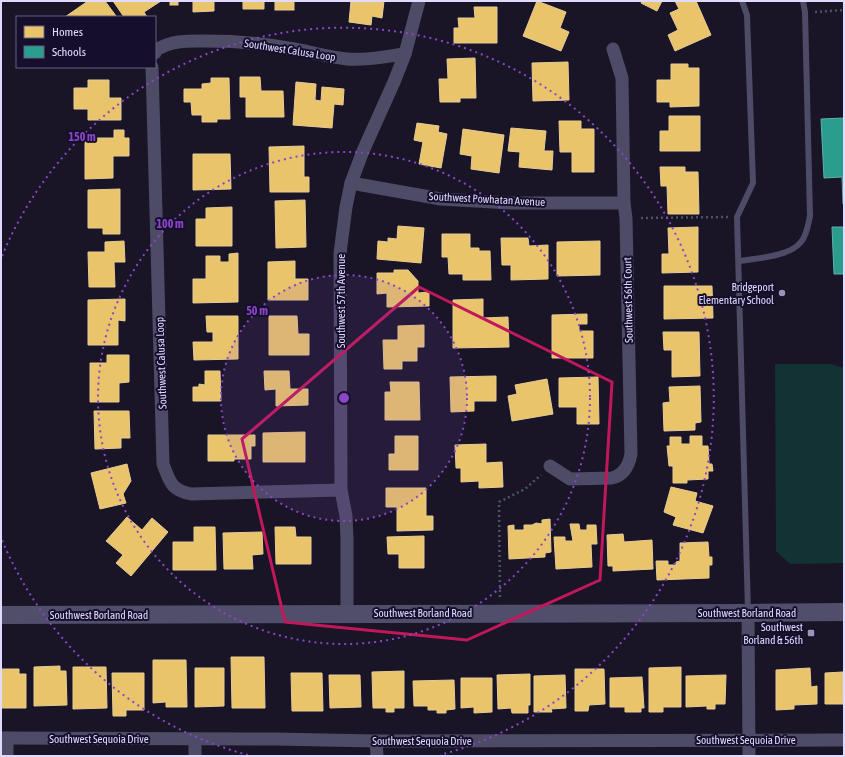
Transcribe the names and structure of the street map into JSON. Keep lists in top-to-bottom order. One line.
{"streets":{"main road":["Southwest Borland Road"],"street":["Southwest Calusa Loop","Southwest Powhatan Avenue","Southwest 56th Court","Southwest 57th Avenue","Southwest Sequoia Drive"]},"crossings":[["Southwest Calusa Loop","Southwest 57th Avenue"],["Southwest Powhatan Avenue","Southwest 56th Court"],["Southwest Powhatan Avenue","Southwest 57th Avenue"],["Southwest 57th Avenue","Southwest Borland Road"]],"places":{"other":["Bridgeport Elementary School"],"transit":["Southwest Borland & 56th"]},"legend":["Homes","Schools"],"rings":["150 m","100 m","50 m"]}
